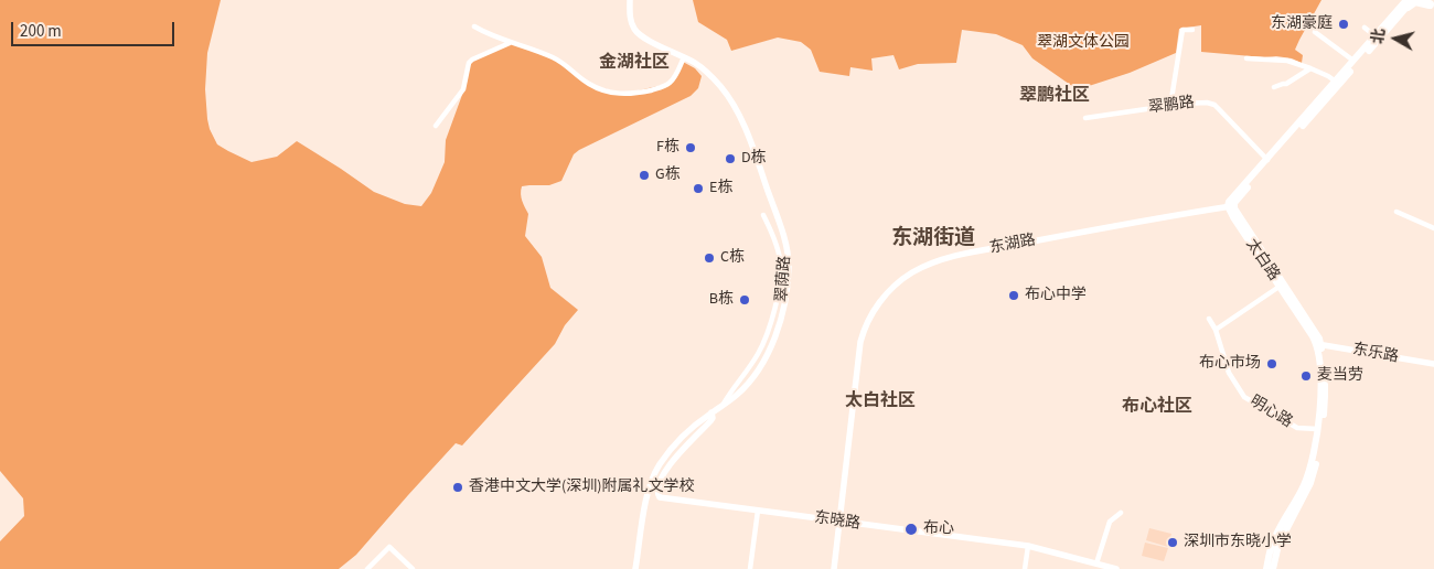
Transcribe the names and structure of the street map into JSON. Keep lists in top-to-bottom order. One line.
{"streets":{"main road":["太白路"],"street":["翠鹏路","东湖路","翠荫路","东乐路","明心路","东晓路"]},"crossings":[["东湖路","太白路"],["东湖路","东晓路"],["太白路","东乐路"],["太白路","明心路"],["翠荫路","东晓路"]],"districts":["金湖社区","翠鹏社区","东湖街道","太白社区","布心社区"],"parks":["翠湖文体公园"],"places":["东湖豪庭","F栋","D栋","G栋","E栋","C栋","布心中学","B栋","布心市场","麦当劳","香港中文大学(深圳)附属礼文学校","布心","深圳市东晓小学"],"scale_bar":"200 m","north":"left"}
